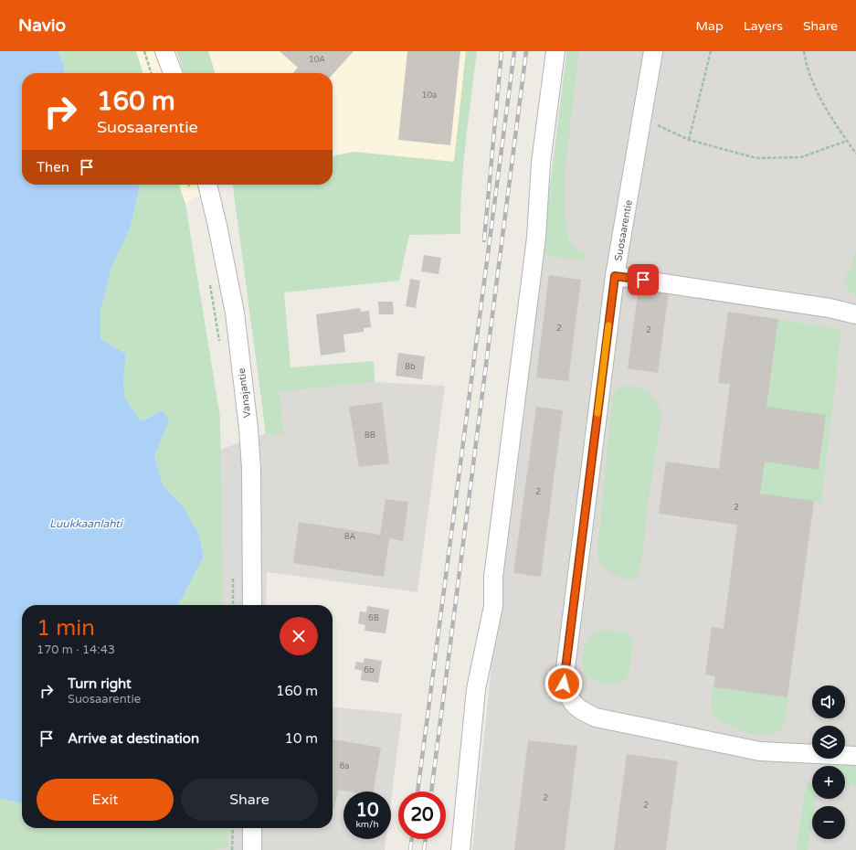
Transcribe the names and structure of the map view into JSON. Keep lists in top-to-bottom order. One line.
{"streets":{"street":["Suosaarentie","Vanajantie"]},"water":["Luukkaanlahti"],"house_numbers":["10A","10a","2","2","8b","8B","2","2","8A","6B","6b","6a","2","2"],"page":{"header":"Navio","nav":["Map","Layers","Share"],"turn":["160 m","Suosaarentie"],"then":"Then","heading":["1 min","170 m · 14:43"],"list":[{"name":"Turn right","note":"Suosaarentie","value":"160 m"},{"name":"Arrive at destination","value":"10 m"}],"map_buttons":["+","−"],"buttons":["Exit","Share"],"speed":"10 km/h","limit":"20"}}
